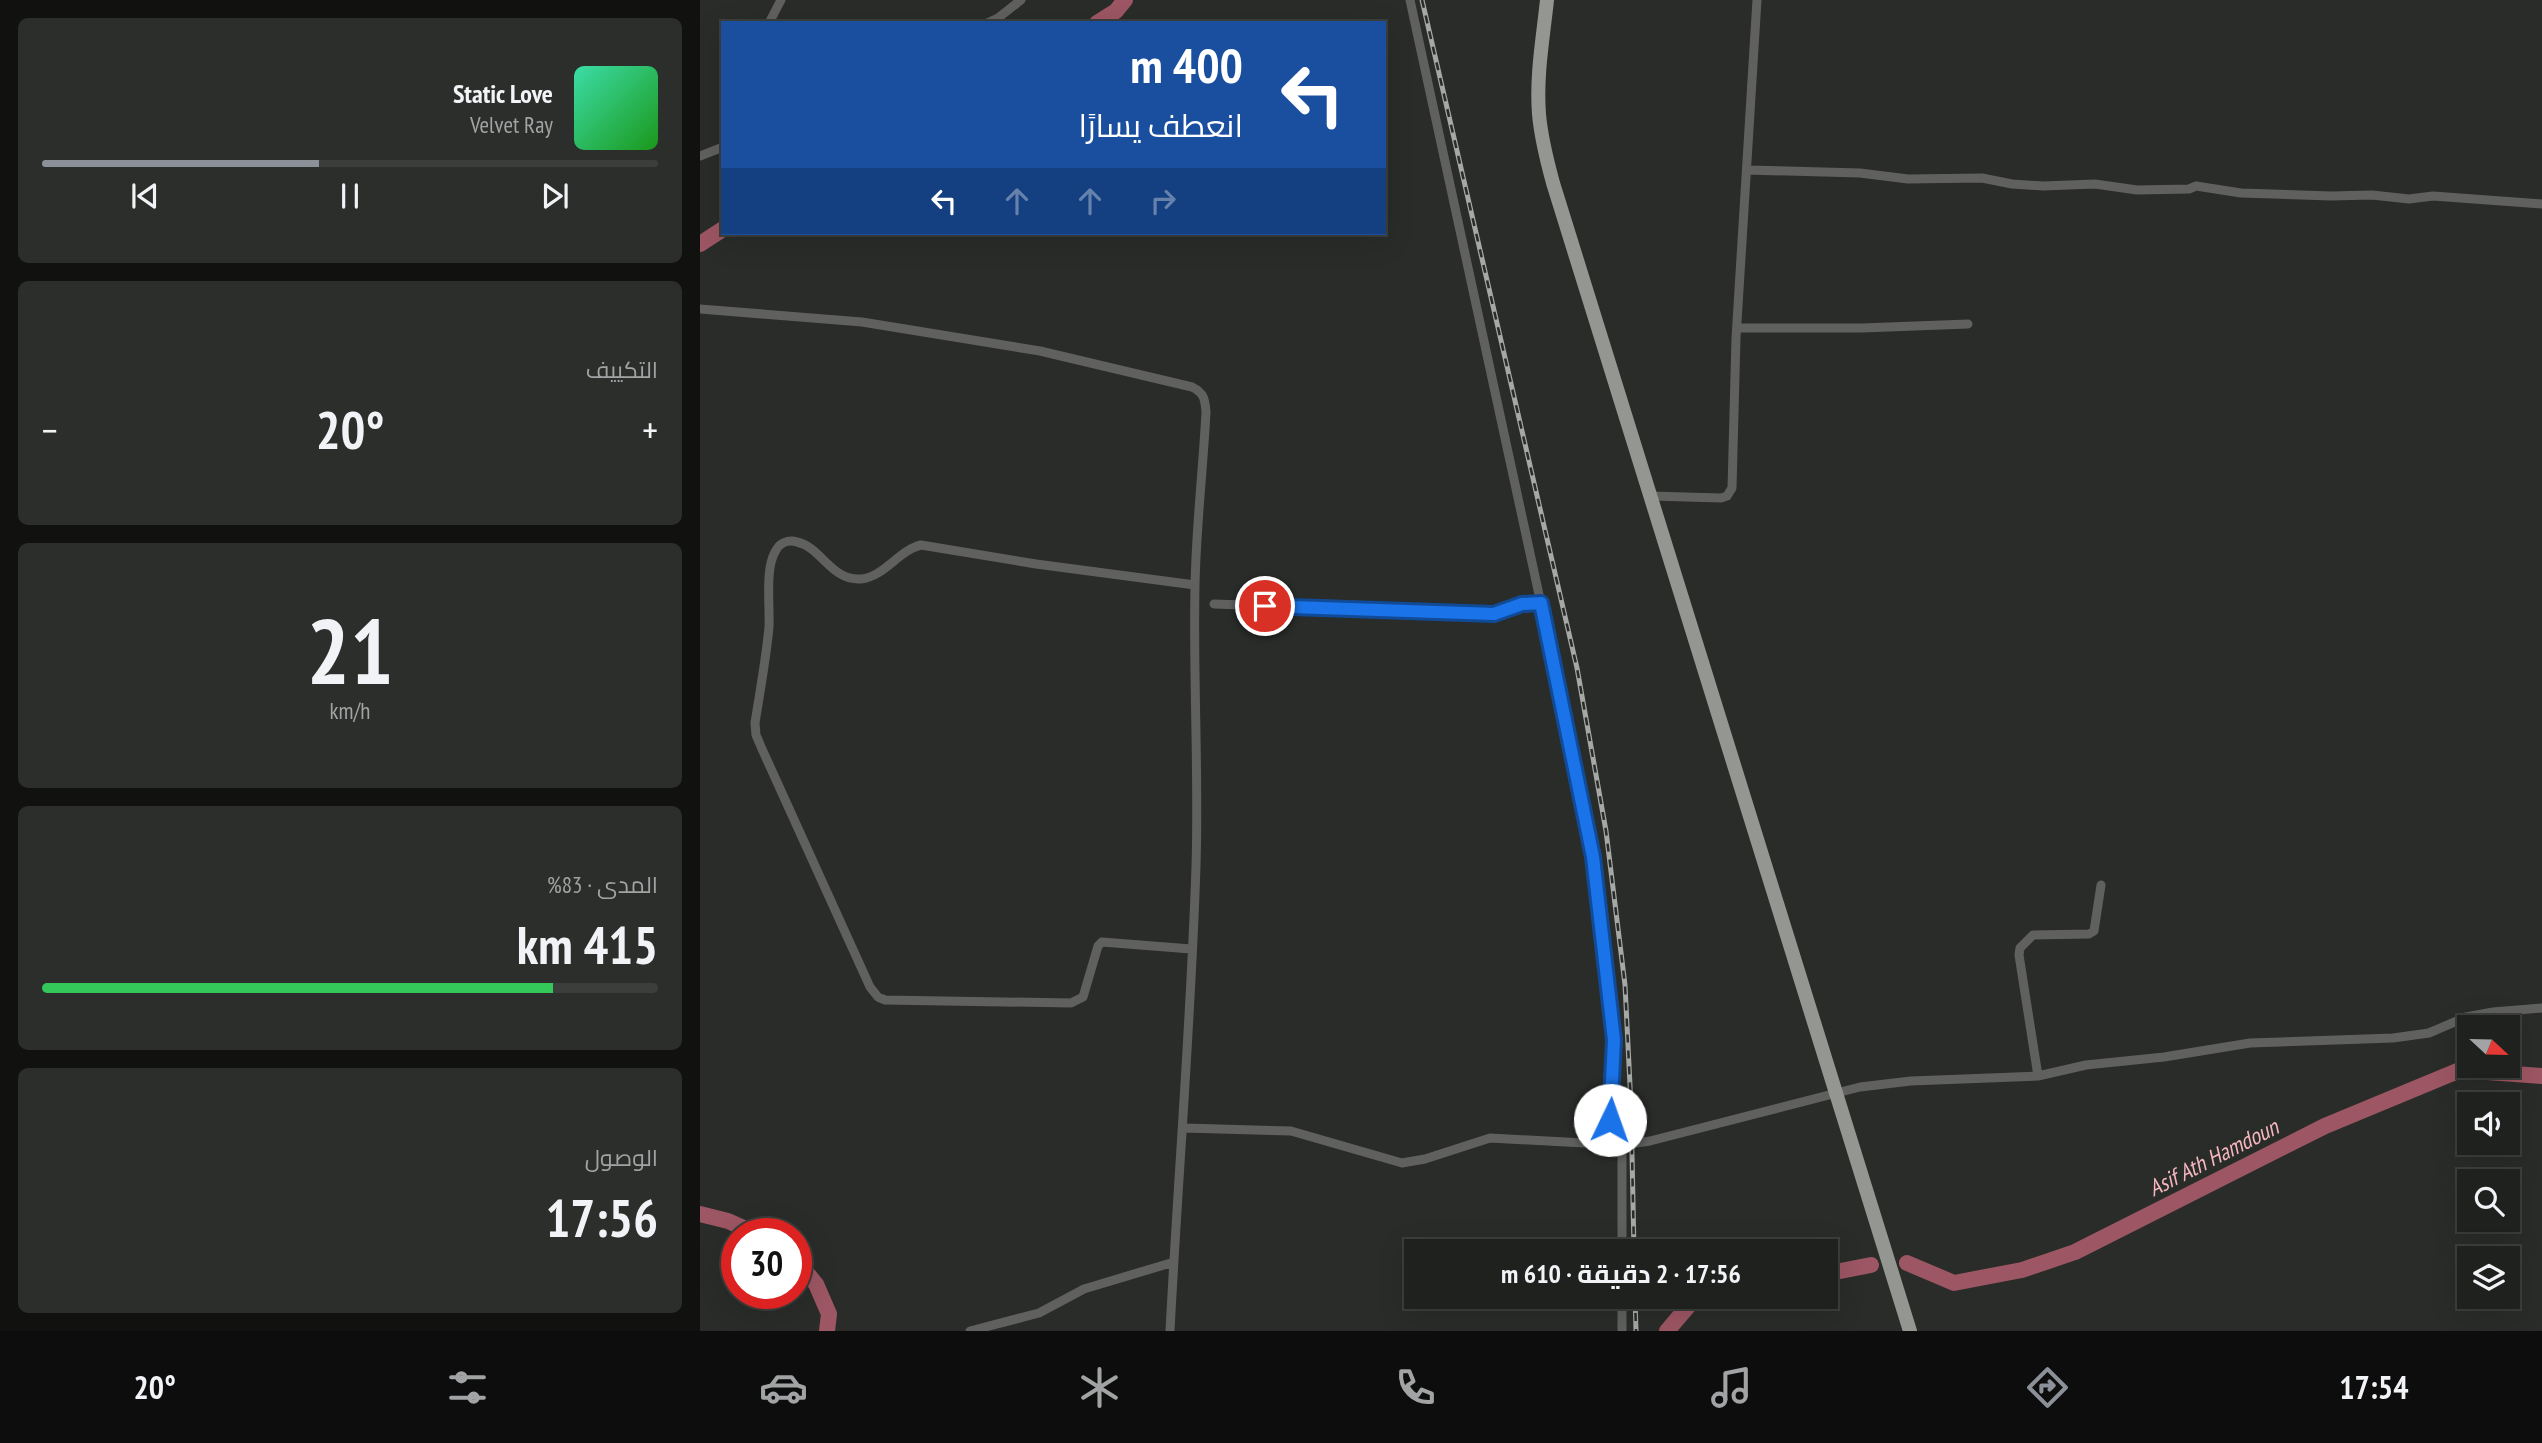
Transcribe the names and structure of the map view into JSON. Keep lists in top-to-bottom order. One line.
{"water":["Asif Ath Hamdoun"],"north":"right","page":{"turn":["400 m","انعطف يسارًا"],"song":["Static Love","Velvet Ray"],"tile":["التكييف",["21","km/h"],["المدى · 83%","415 km"],["الوصول","17:56"]],"heat":["−","20°","+"],"limit":"30","trip":"17:56 · 2 دقيقة · 610 m","tabs":["17:54","20°"]}}
